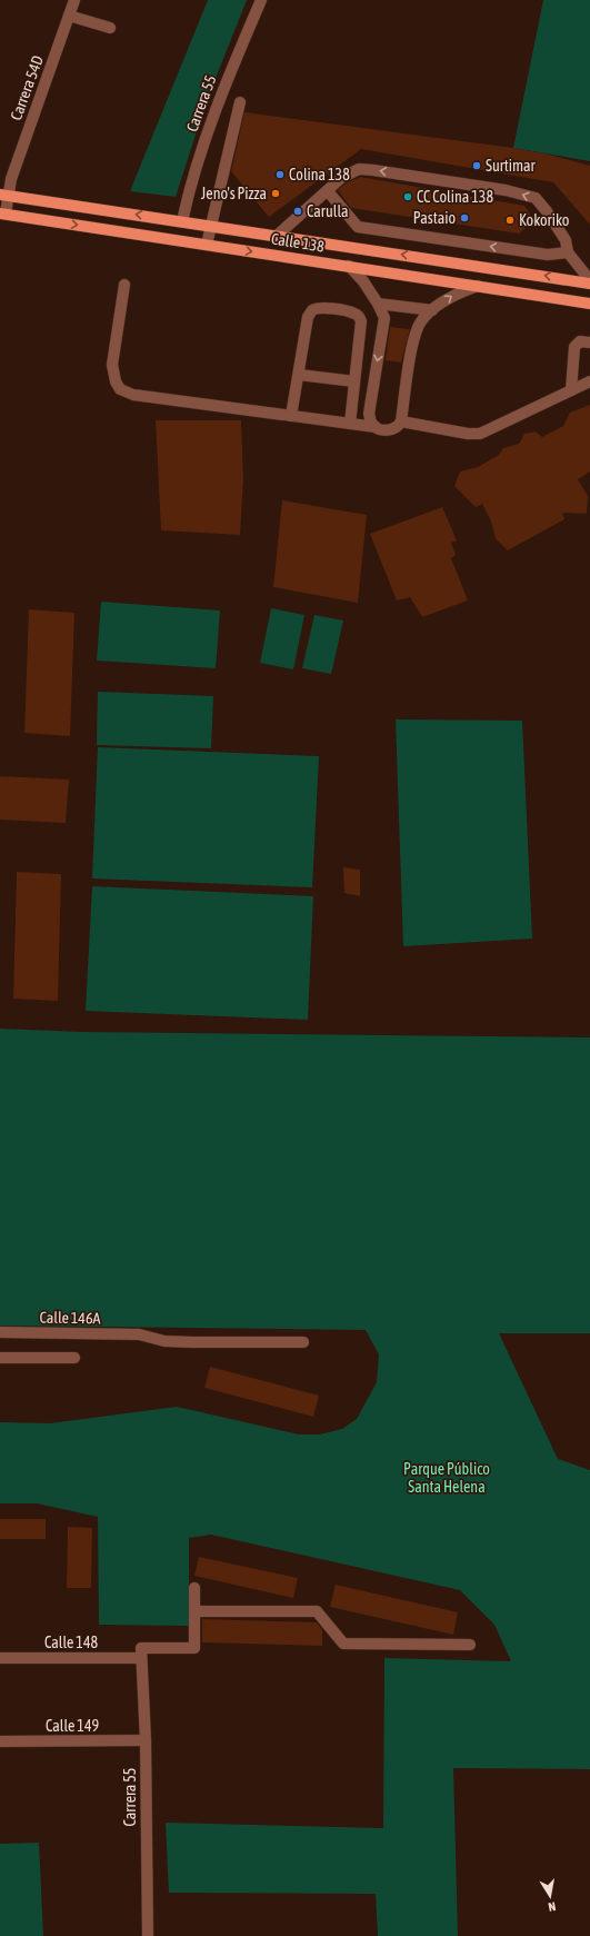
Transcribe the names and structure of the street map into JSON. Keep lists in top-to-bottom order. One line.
{"streets":{"main road":["Calle 138"],"street":["Carrera 54D","Carrera 55","Calle 146A","Calle 148","Calle 149"]},"crossings":[["Carrera 54D","Calle 138"],["Carrera 55","Calle 138"],["Carrera 55","Calle 148"],["Carrera 55","Calle 149"]],"parks":["Parque Público Santa Helena"],"places":["Surtimar","Colina 138","Jeno's Pizza","CC Colina 138","Carulla","Pastaio","Kokoriko"],"north":"bottom"}
